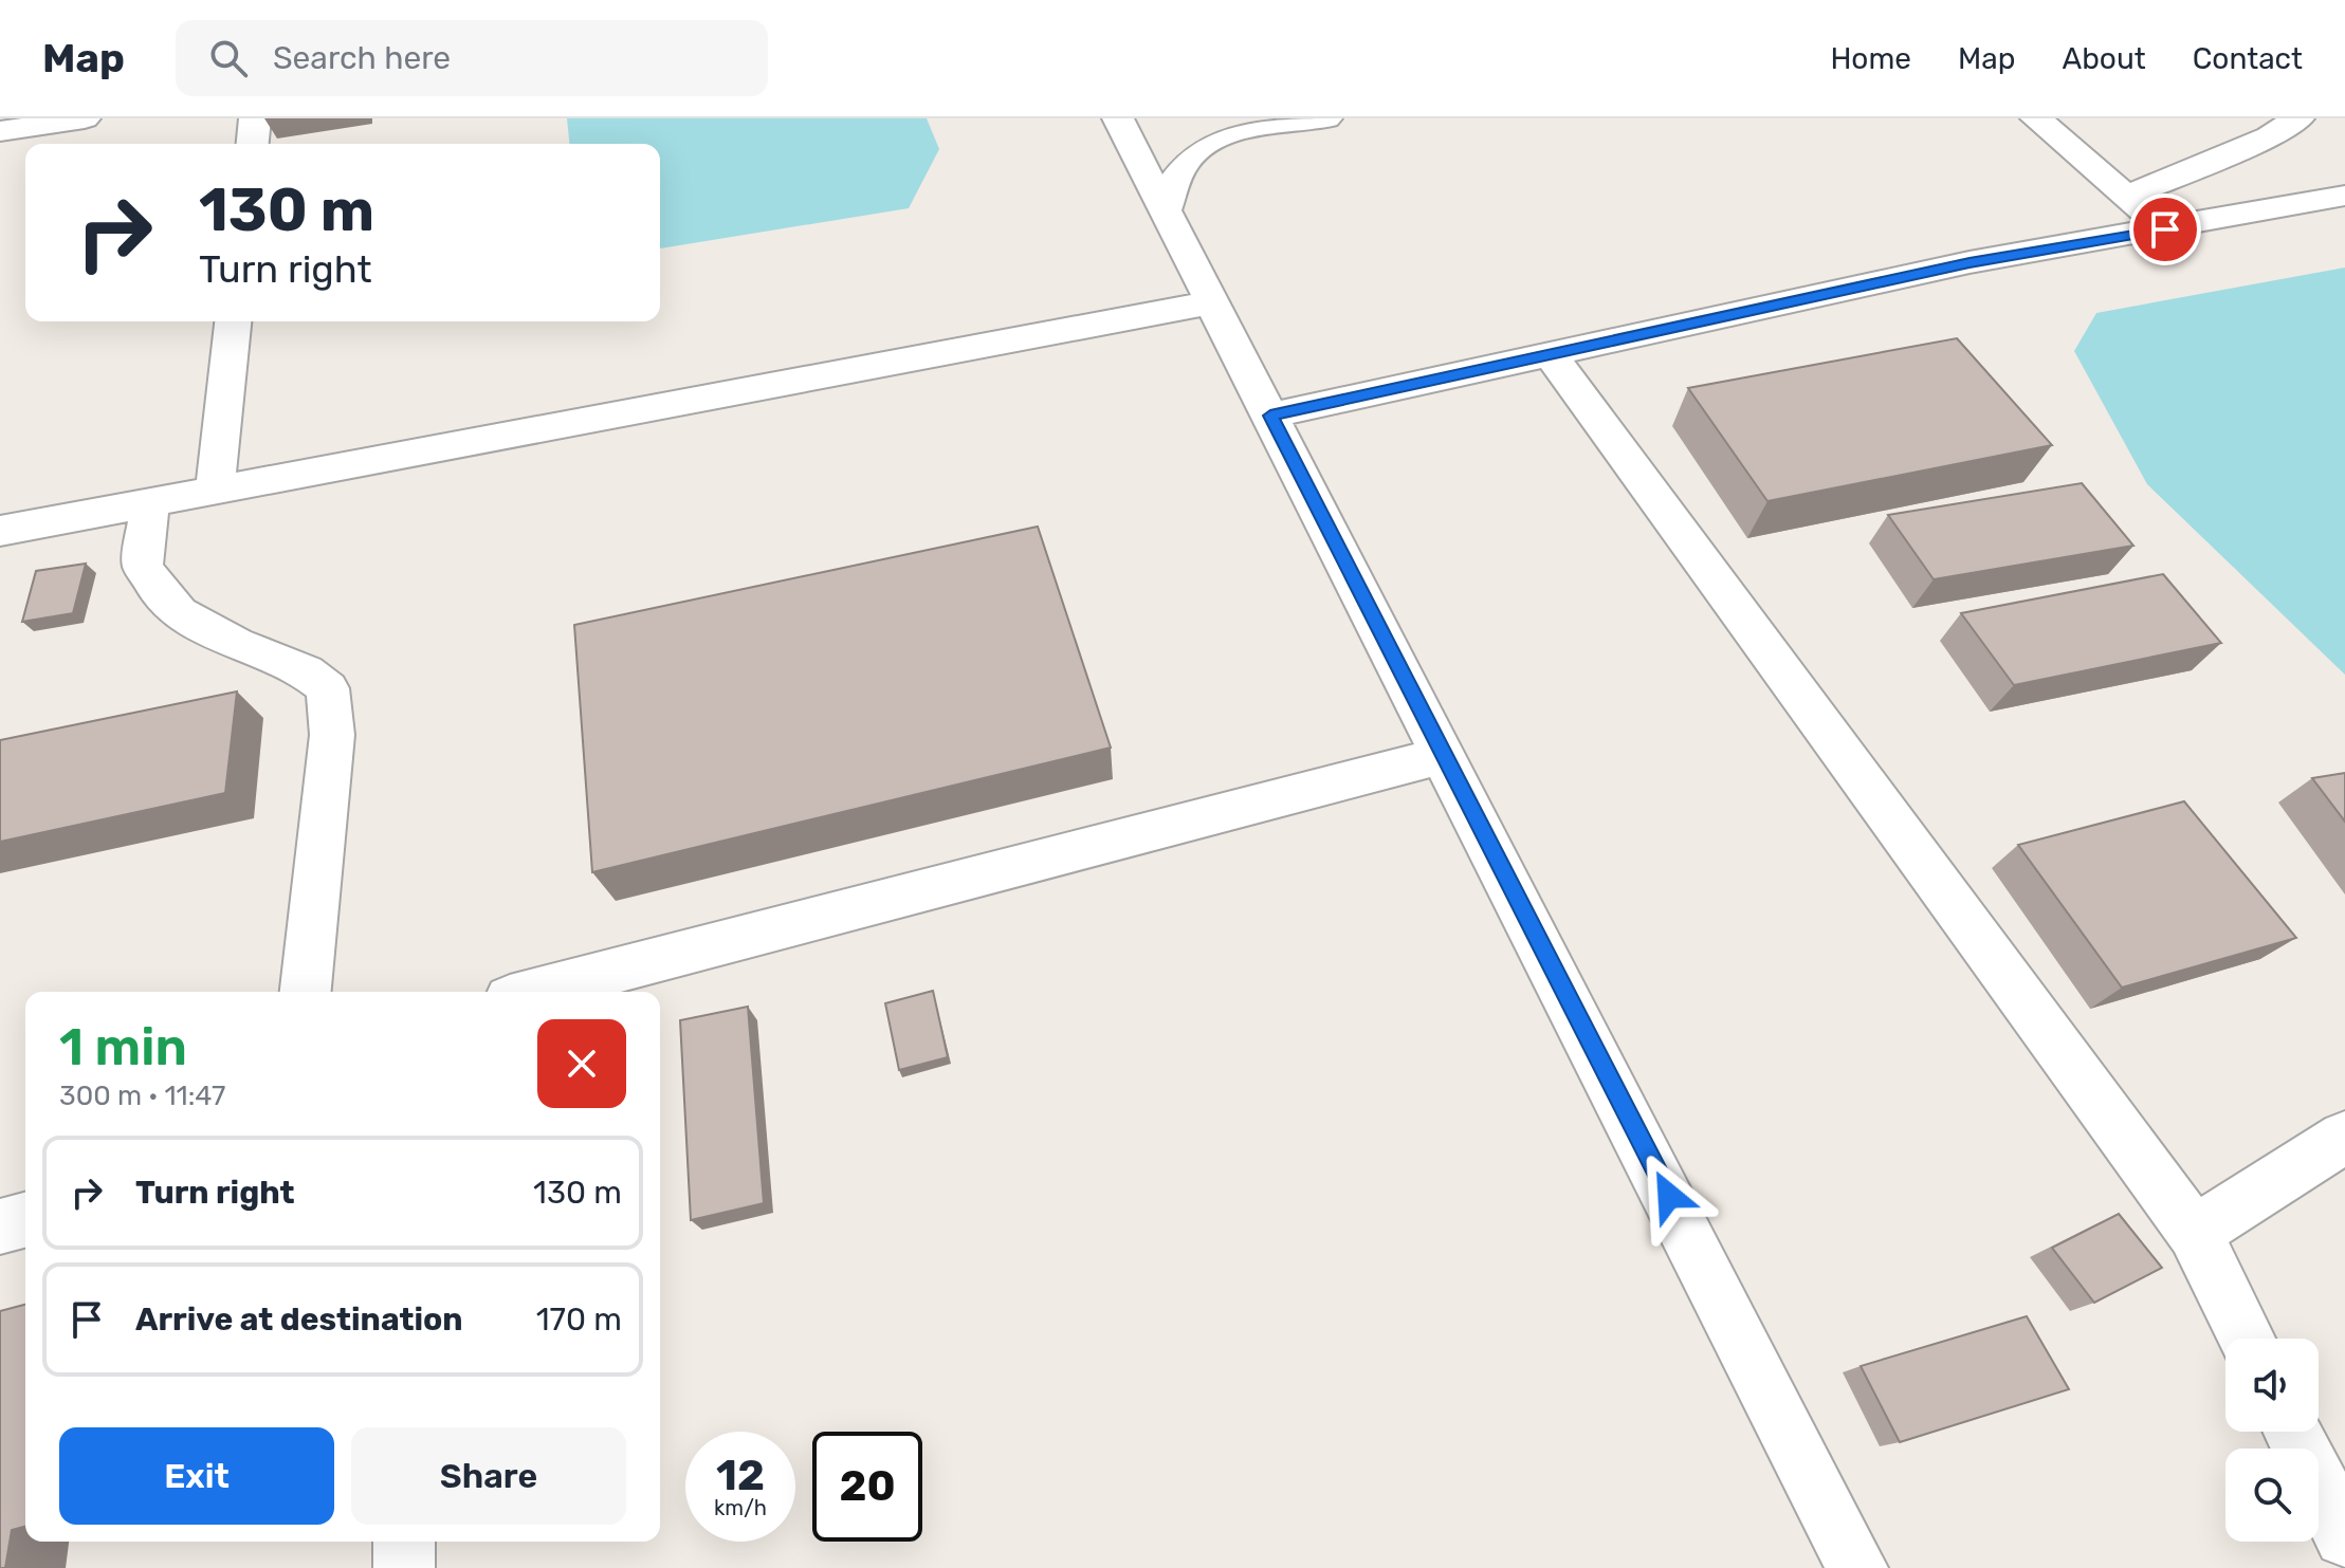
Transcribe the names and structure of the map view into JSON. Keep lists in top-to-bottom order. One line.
{"page":{"header":"Map","search":"Search here","nav":["Home","Map","About","Contact"],"turn":["130 m","Turn right"],"heading":["1 min","300 m · 11:47"],"list":[{"name":"Turn right","value":"130 m"},{"name":"Arrive at destination","value":"170 m"}],"buttons":["Exit","Share"],"speed":"12 km/h","limit":"20"}}
